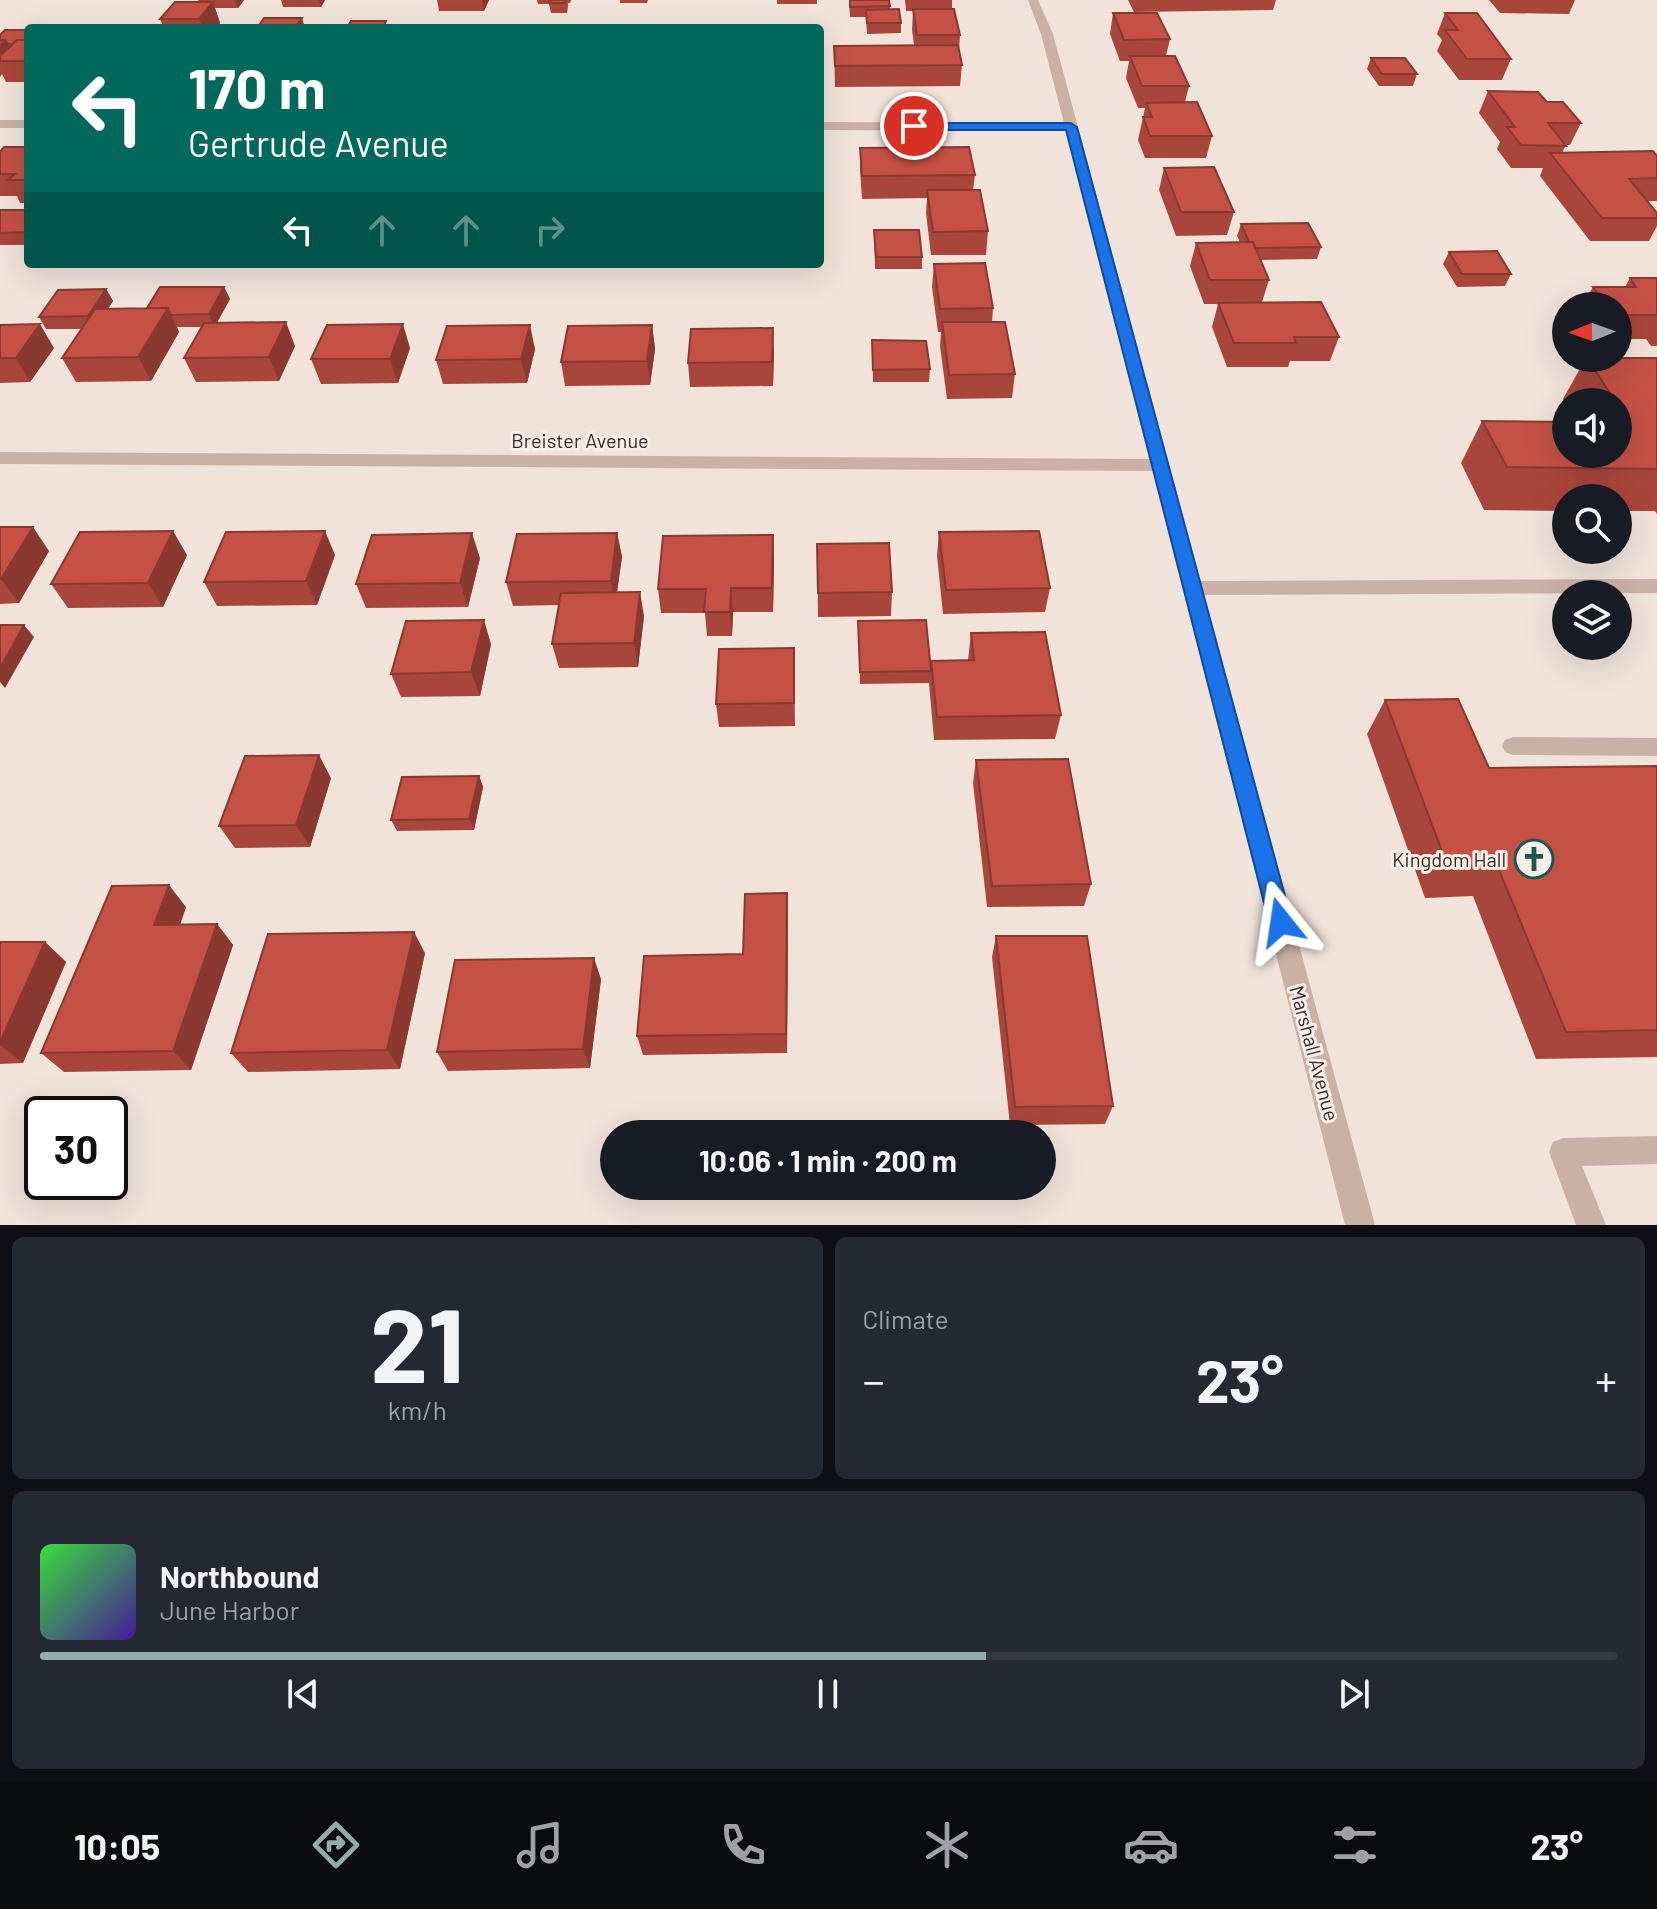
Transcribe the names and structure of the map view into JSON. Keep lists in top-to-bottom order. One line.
{"streets":{"street":["Breister Avenue","Marshall Avenue"]},"crossings":[["Breister Avenue","Marshall Avenue"]],"places":{"church":["Kingdom Hall"]},"north":"left","page":{"turn":["170 m","Gertrude Avenue"],"limit":"30","trip":"10:06 · 1 min · 200 m","tile":[["21","km/h"],"Climate"],"heat":["−","23°","+"],"song":["Northbound","June Harbor"],"tabs":["10:05","23°"]}}
